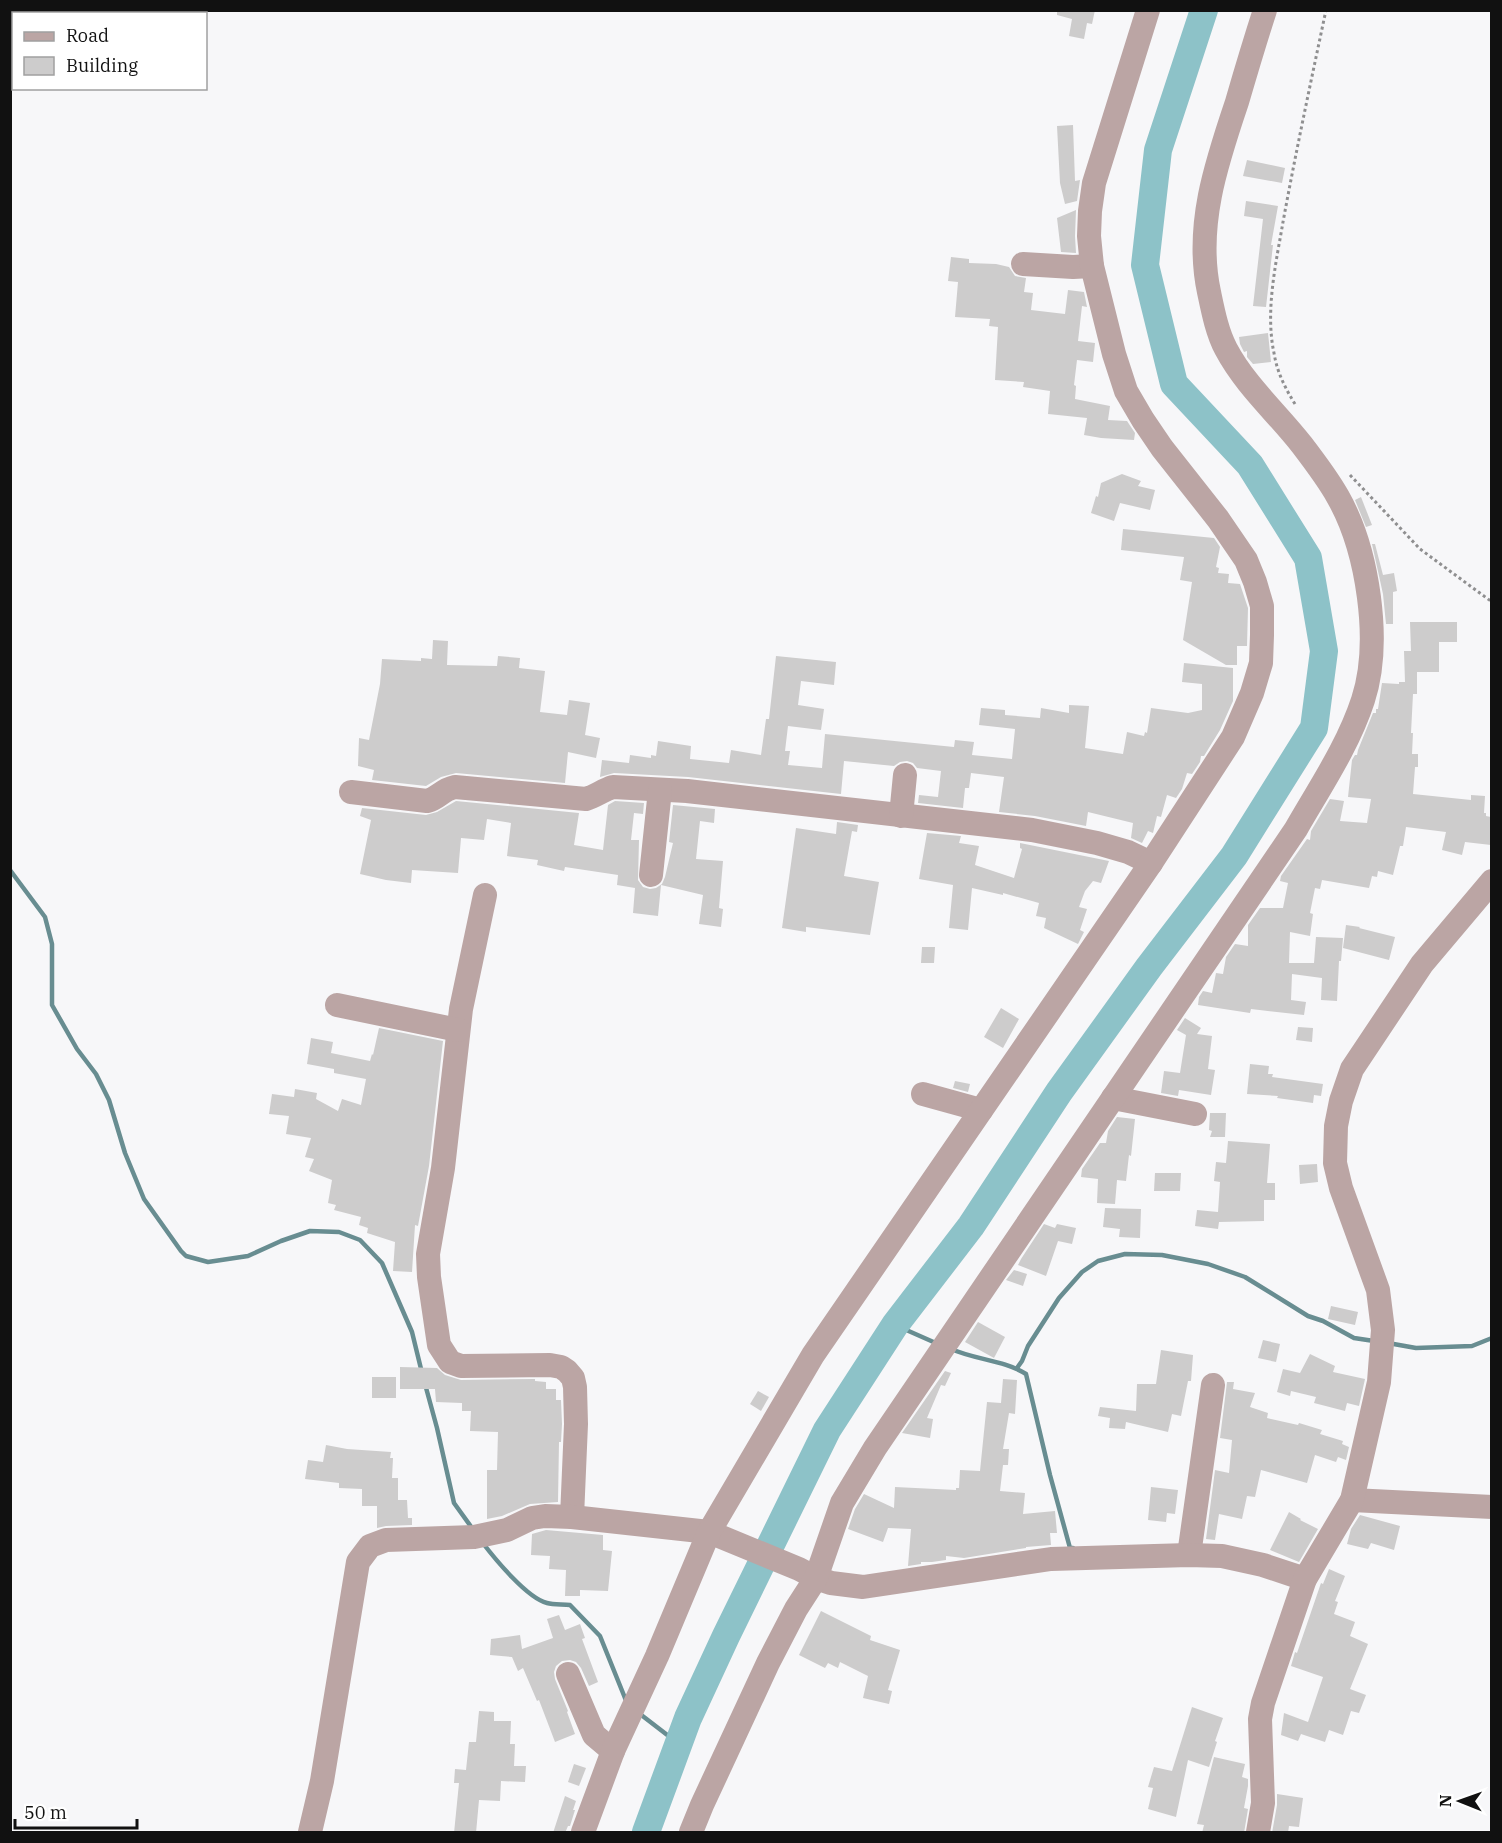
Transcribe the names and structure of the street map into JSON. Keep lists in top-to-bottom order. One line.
{"legend":["Road","Building"],"scale_bar":"50 m","north":"left"}
